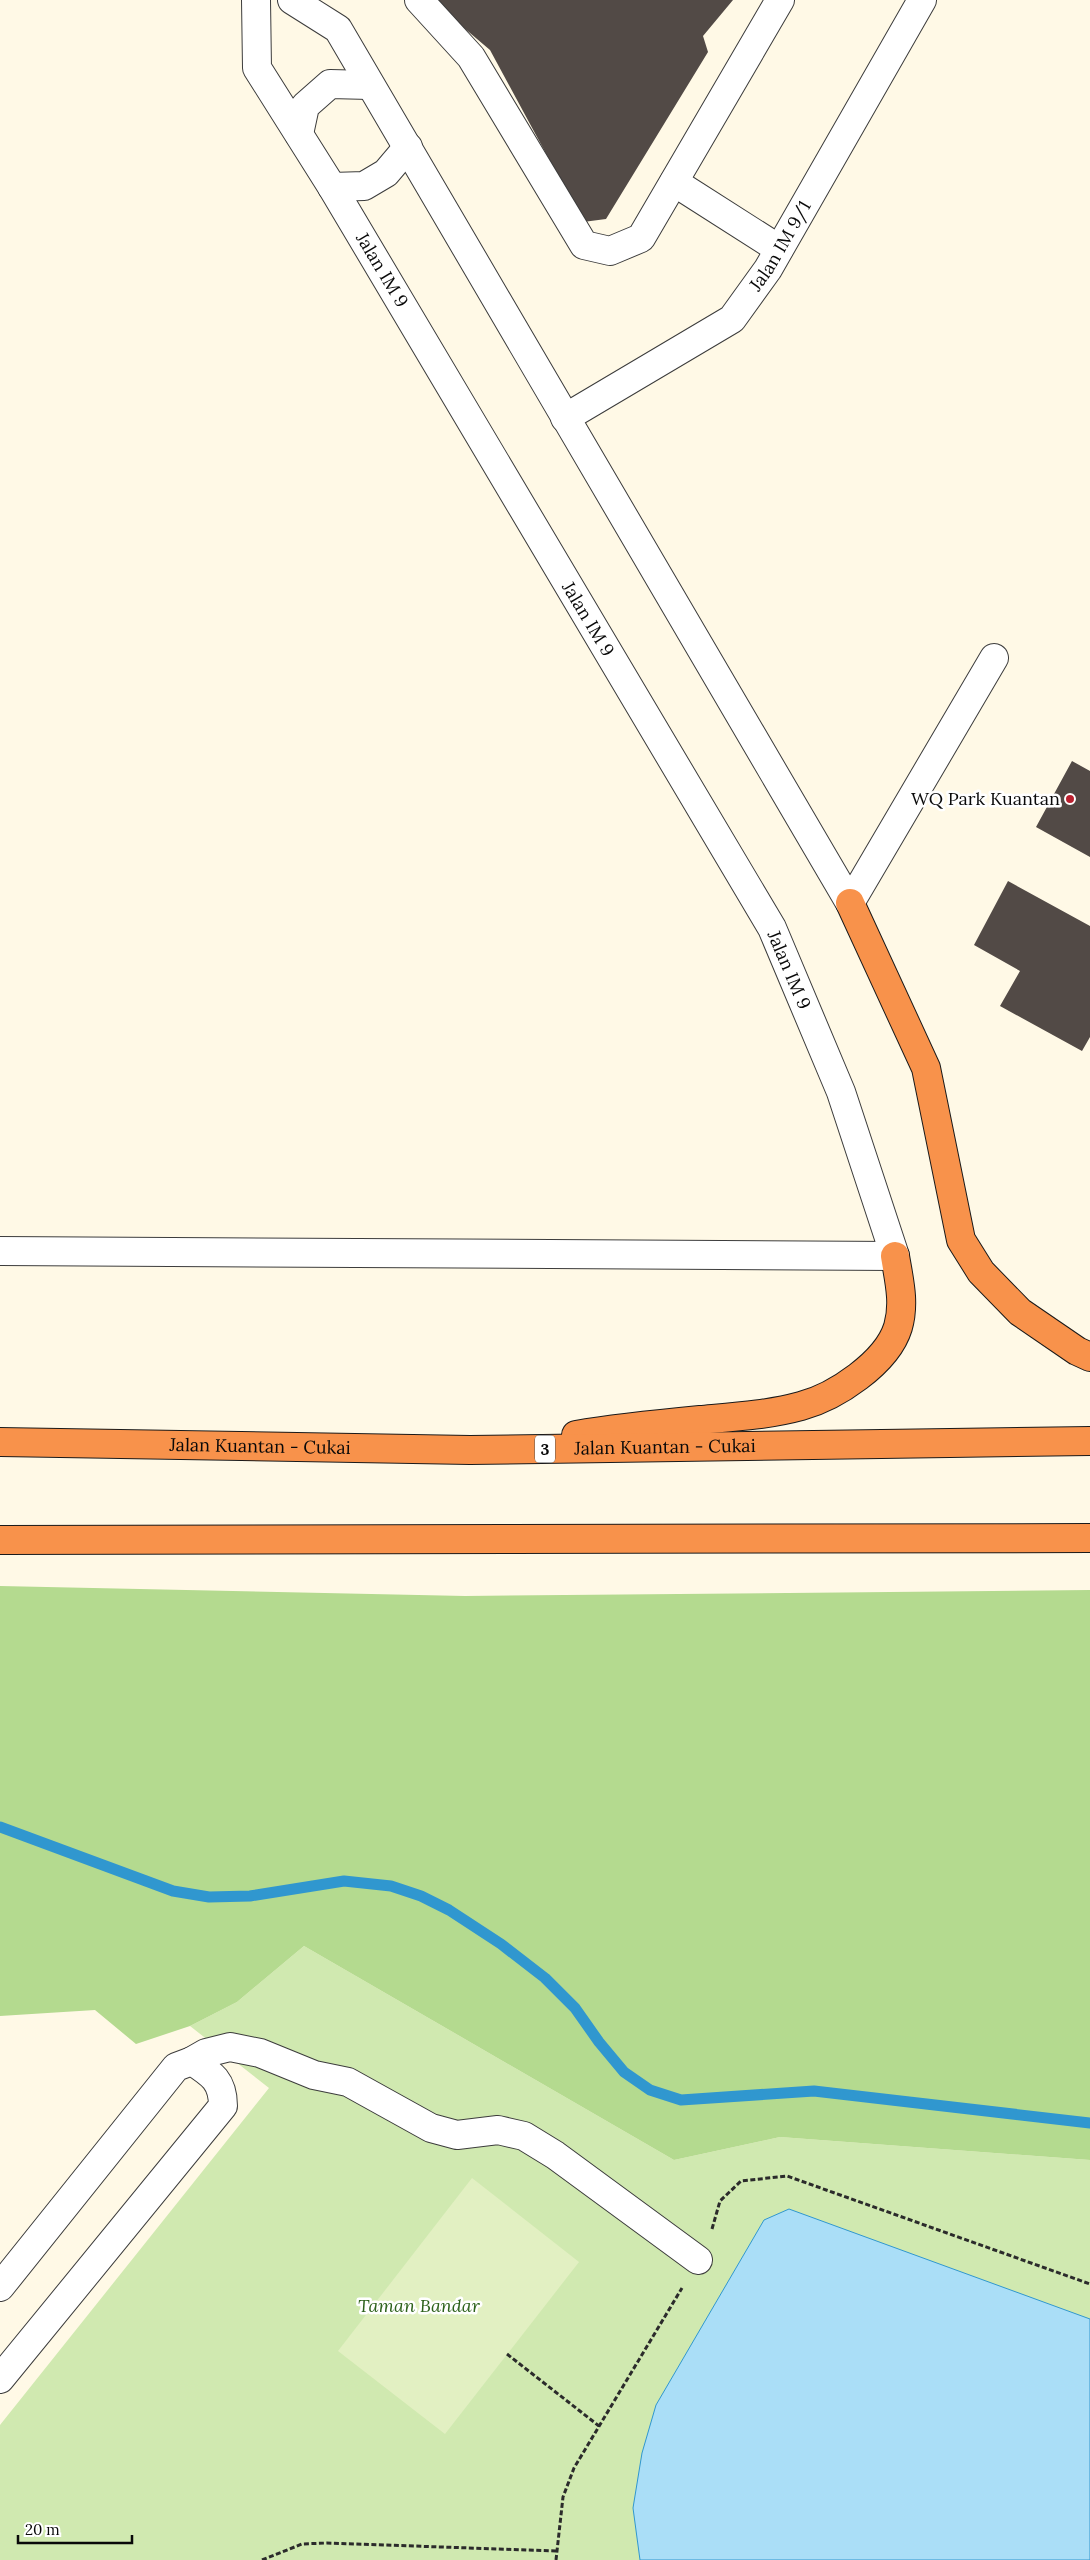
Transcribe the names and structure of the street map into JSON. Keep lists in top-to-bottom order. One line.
{"streets":{"highway":["Jalan Kuantan - Cukai","3"],"street":["Jalan IM 9/1","Jalan IM 9"]},"parks":["Taman Bandar"],"places":["WQ Park Kuantan"],"scale_bar":"20 m"}
